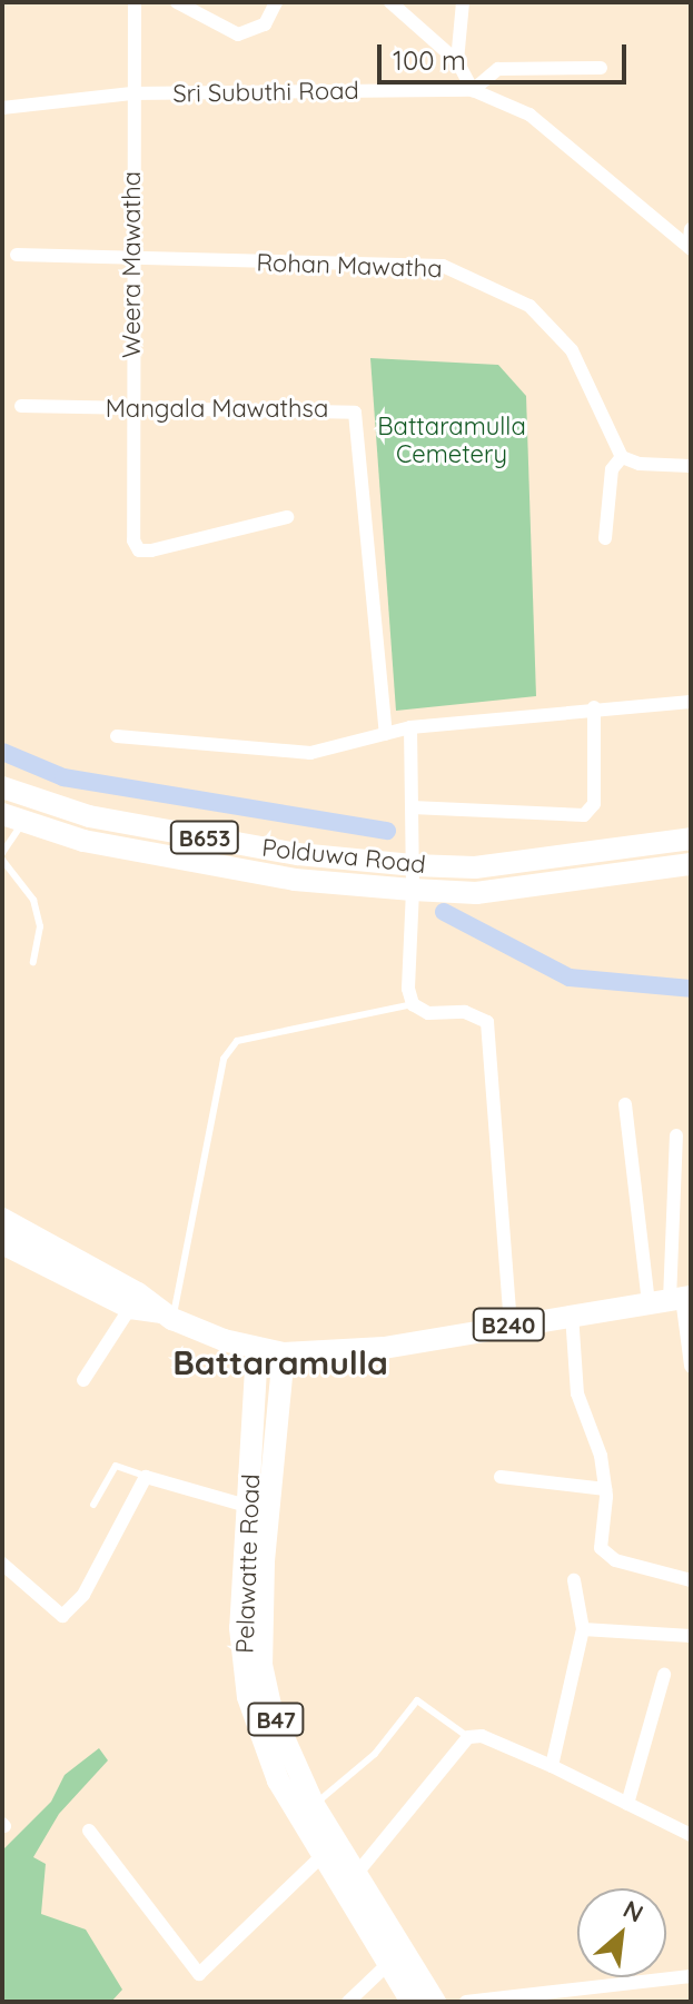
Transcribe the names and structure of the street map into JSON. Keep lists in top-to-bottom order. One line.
{"streets":{"main road":["B653","Polduwa Road","B240","Pelawatte Road","B47"],"street":["Sri Subuthi Road","Weera Mawatha","Rohan Mawatha","Mangala Mawathsa"]},"crossings":[["Sri Subuthi Road","Weera Mawatha"],["Weera Mawatha","Rohan Mawatha"],["Weera Mawatha","Mangala Mawathsa"],["B240","Pelawatte Road"],["B240","B47"],["Pelawatte Road","B47"]],"districts":["Battaramulla"],"parks":["Battaramulla Cemetery"],"scale_bar":"100 m","north":"top right"}
